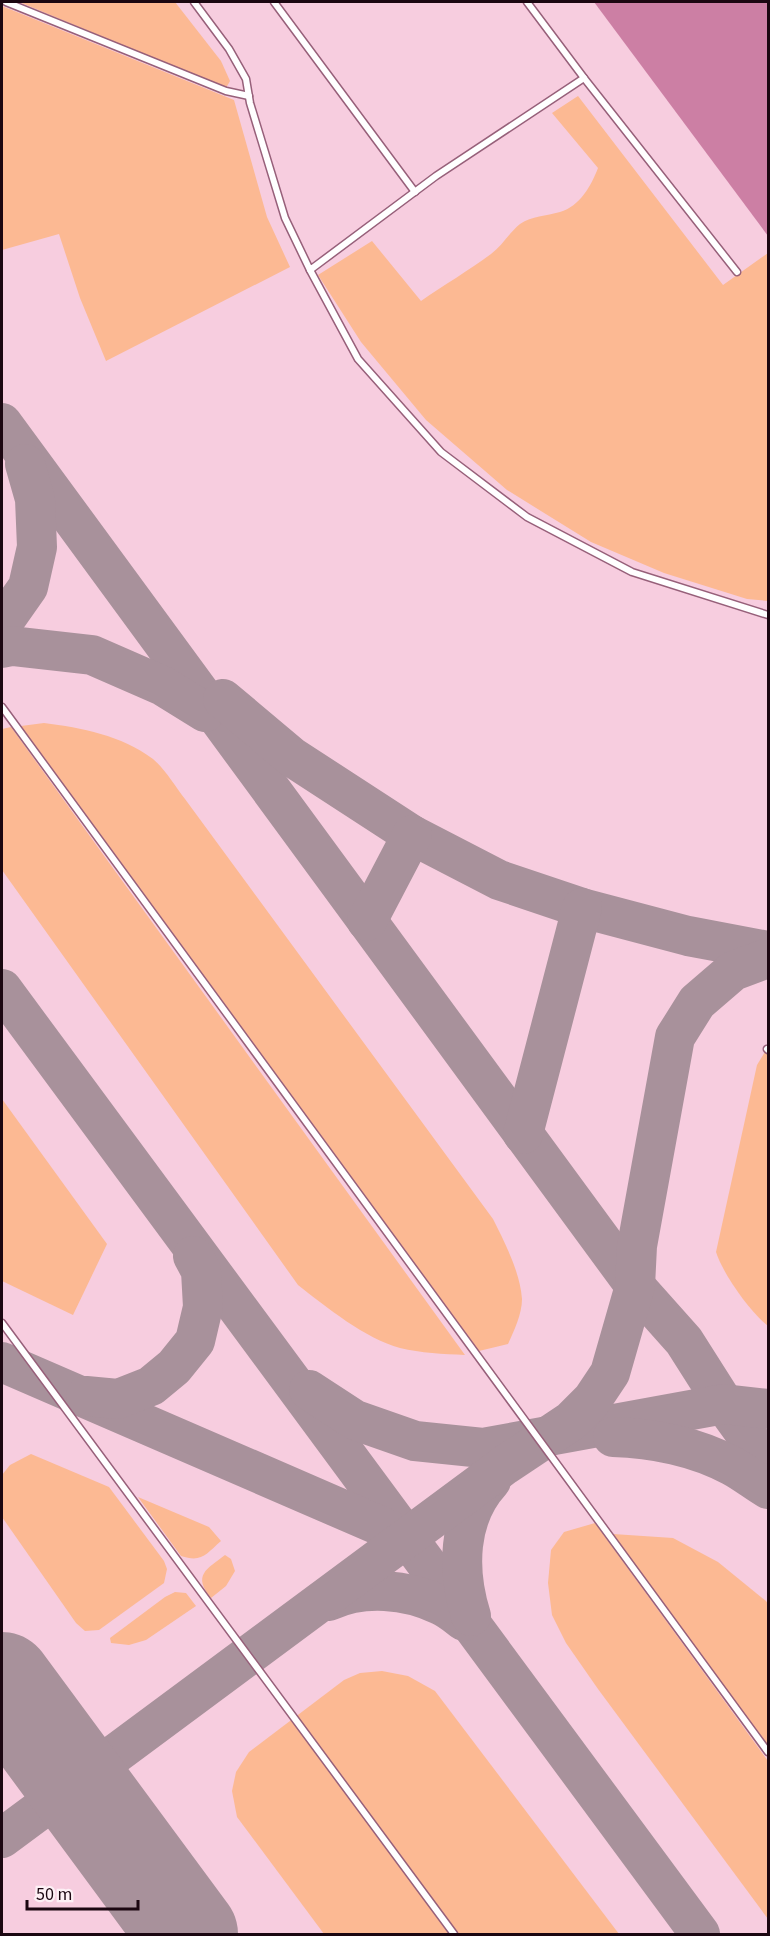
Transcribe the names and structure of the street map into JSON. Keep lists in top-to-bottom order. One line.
{"scale_bar":"50 m"}
